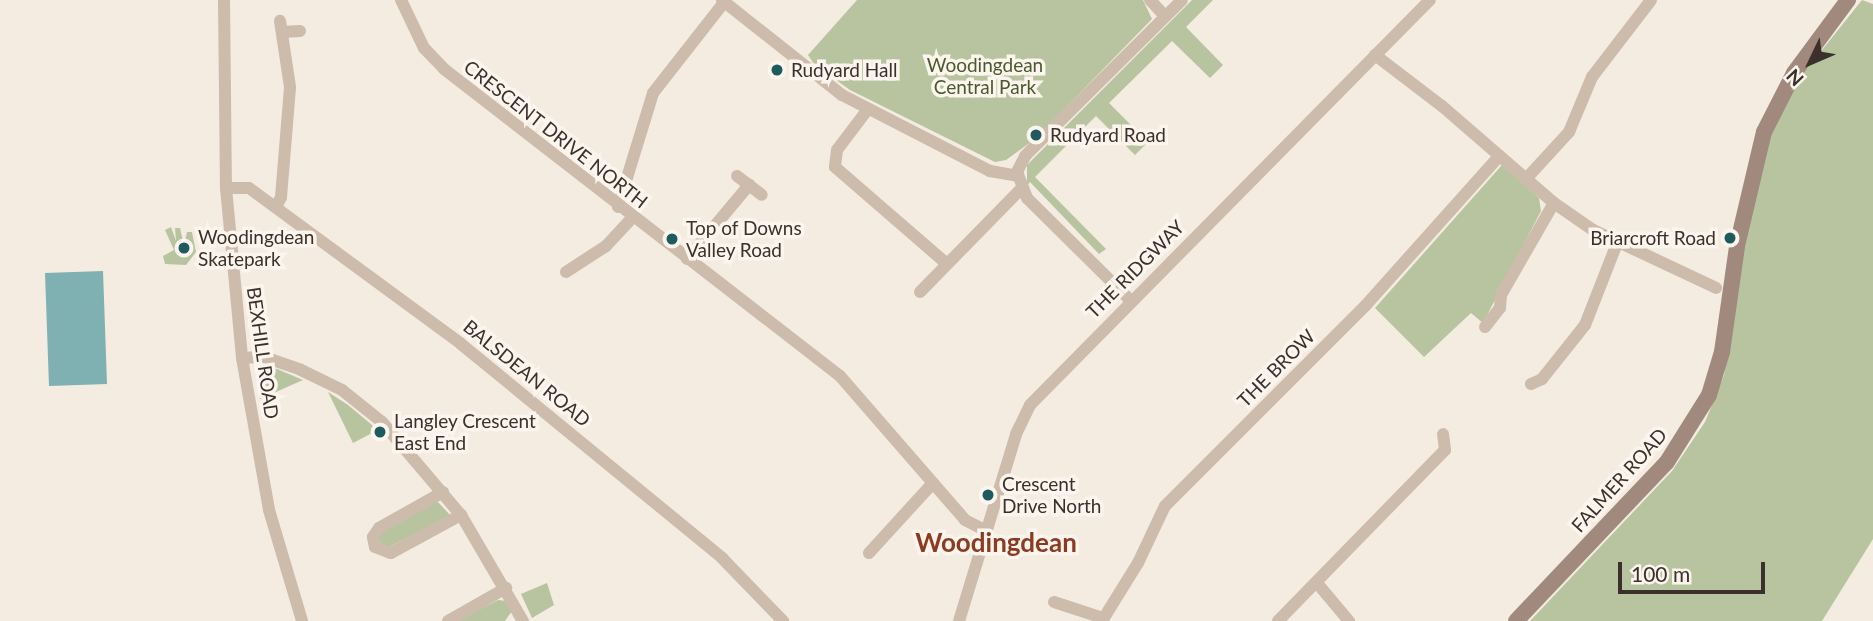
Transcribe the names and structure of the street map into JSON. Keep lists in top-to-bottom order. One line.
{"streets":{"main road":["FALMER ROAD"],"street":["CRESCENT DRIVE NORTH","THE RIDGWAY","BEXHILL ROAD","THE BROW","BALSDEAN ROAD"]},"crossings":[["CRESCENT DRIVE NORTH","THE RIDGWAY"],["BEXHILL ROAD","BALSDEAN ROAD"]],"districts":["Woodingdean"],"parks":["Woodingdean Central Park"],"places":["Rudyard Hall","Rudyard Road","Briarcroft Road","Top of Downs Valley Road","Woodingdean Skatepark","Langley Crescent East End","Crescent Drive North"],"scale_bar":"100 m","north":"bottom left"}
